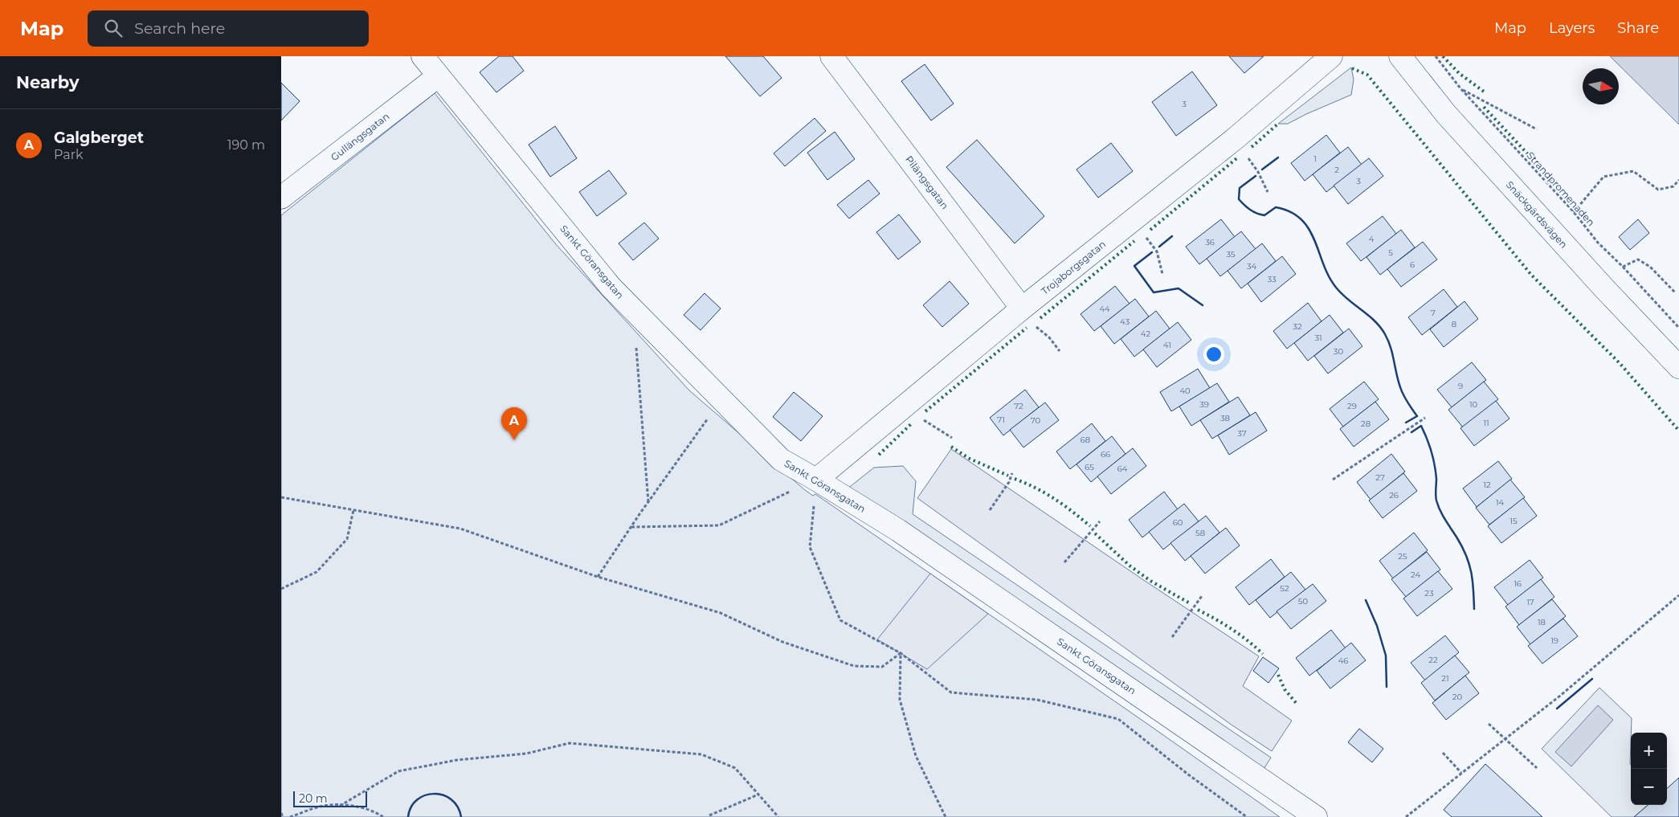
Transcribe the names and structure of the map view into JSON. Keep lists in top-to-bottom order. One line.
{"streets":{"street":["Gullängsgatan","Pilängsgatan","Snäckgärdsvägen","Sankt Göransgatan","Trojaborgsgatan"],"path":["Strandpromenaden"]},"crossings":[["Gullängsgatan","Sankt Göransgatan"],["Pilängsgatan","Trojaborgsgatan"],["Sankt Göransgatan","Trojaborgsgatan"]],"house_numbers":["3","1","2","3","4","36","5","35","6","34","33","44","7","43","8","32","42","31","41","30","9","40","39","10","72","29","38","71","70","11","28","37","68","66","65","64","27","12","26","14","15","60","58","25","24","16","52","23","50","17","18","19","22","46","21","20"],"scale_bar":"20 m","north":"right","page":{"header":"Map","search":"Search here","nav":["Map","Layers","Share"],"heading":"Nearby","list":[{"mark":"A","name":"Galgberget","note":"Park","value":"190 m"}],"pins":"A","map_buttons":["+","−"],"scale":"20 m"}}
